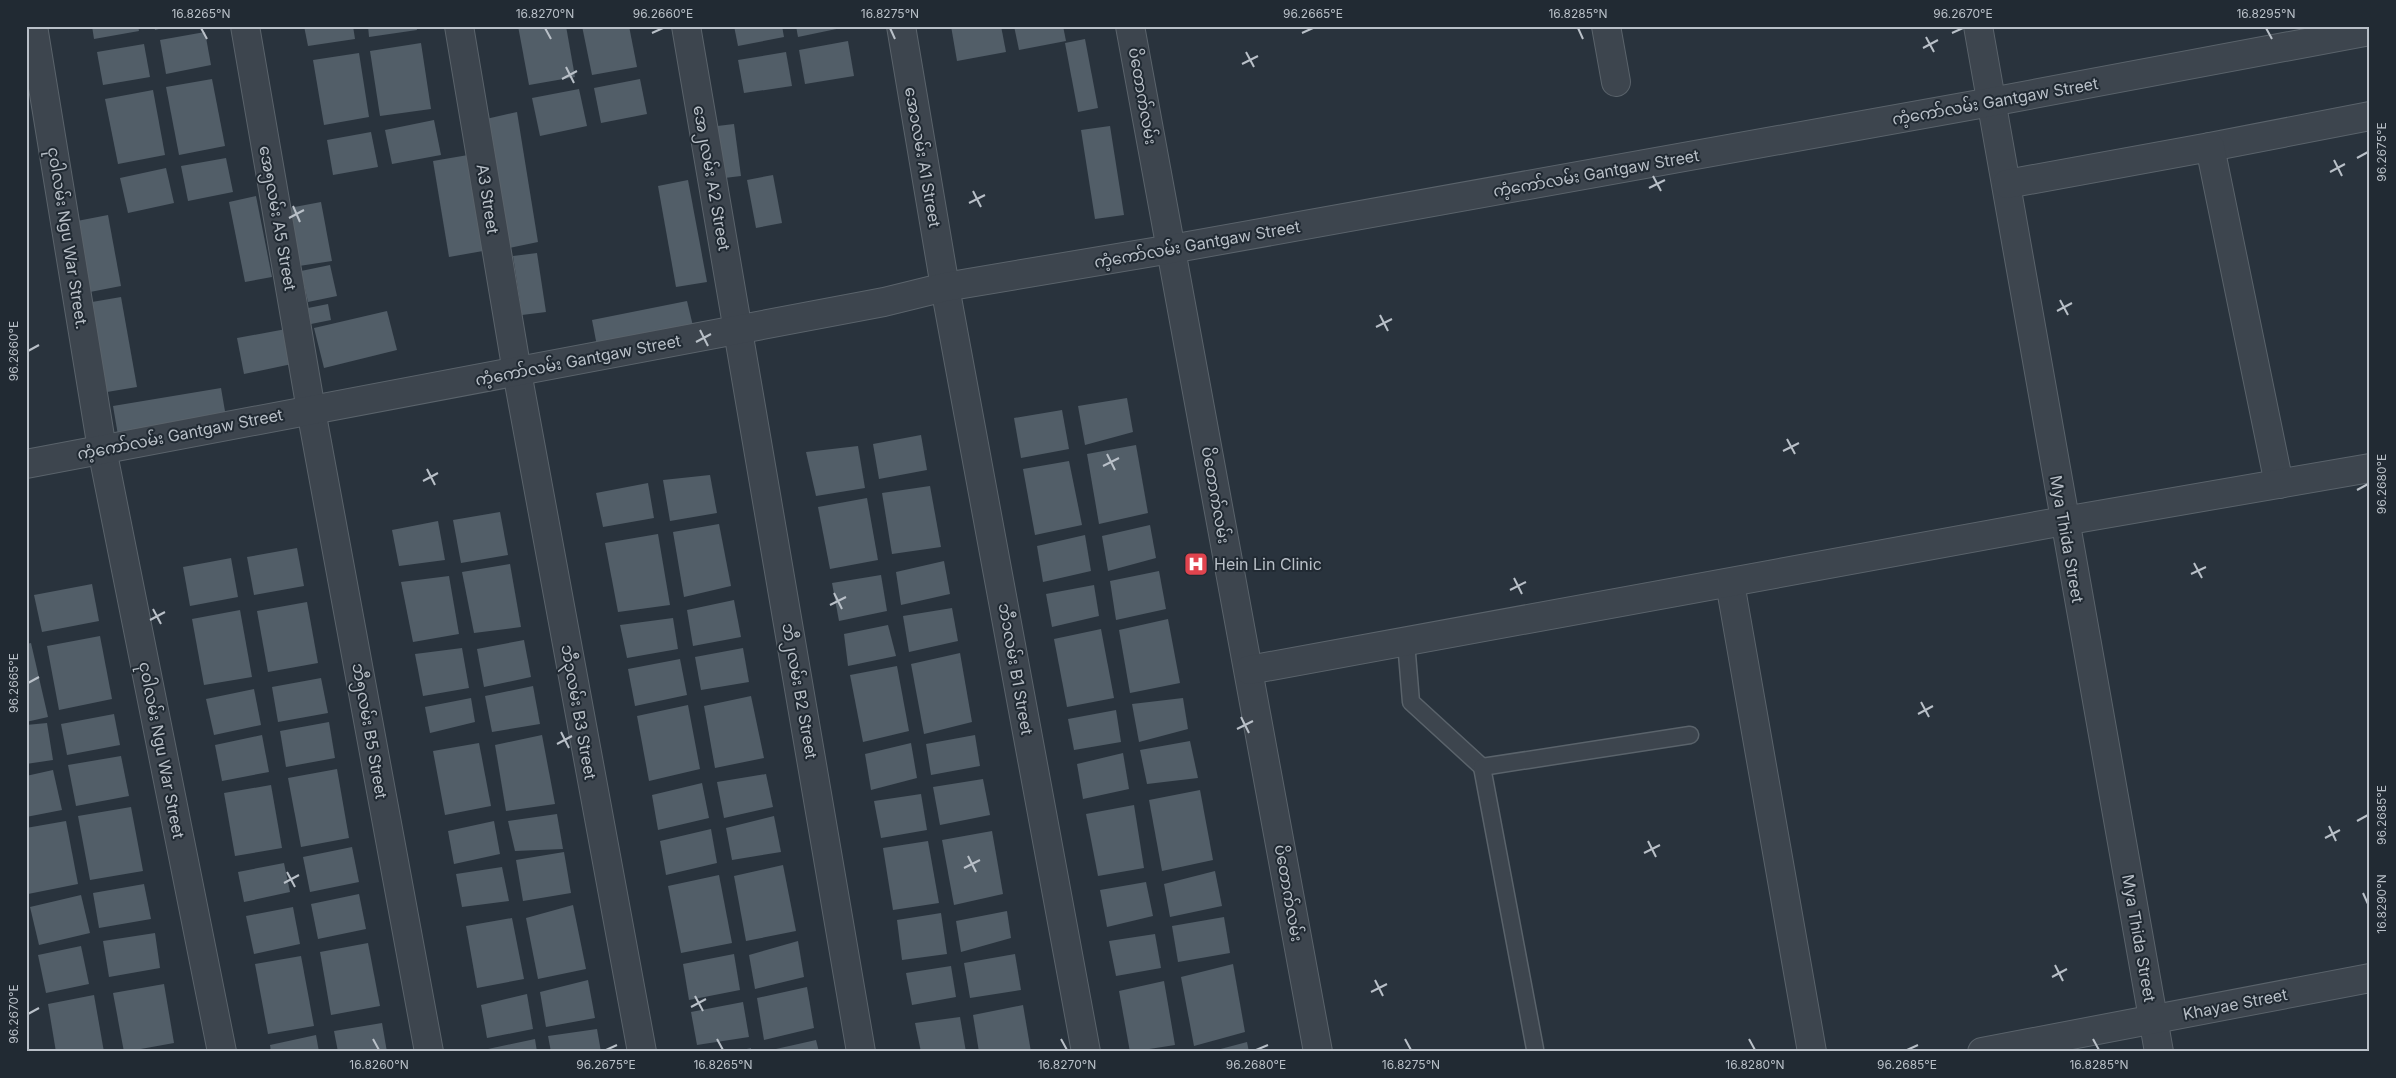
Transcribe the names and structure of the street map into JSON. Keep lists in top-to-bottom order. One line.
{"streets":{"street":["ပိတောက်လမ်း","ကံ့ကော်လမ်း Gantgaw Street","အေ၁လမ်း A1 Street","အေ၂လမ်း A2 Street","A3 Street","အေ၅လမ်း A5 Street","ငုဝါလမ်း Ngu War Street.","Mya Thida Street","ဘီ၁လမ်း B1 Street","ဘီ၂လမ်း B2 Street","ဘီ၃လမ်း B3 Street","ဘီ၅လမ်း B5 Street","ငုဝါလမ်း Ngu War Street","Khayae Street"]},"crossings":[["ပိတောက်လမ်း","ကံ့ကော်လမ်း Gantgaw Street"],["ကံ့ကော်လမ်း Gantgaw Street","အေ၁လမ်း A1 Street"],["ကံ့ကော်လမ်း Gantgaw Street","အေ၂လမ်း A2 Street"],["ကံ့ကော်လမ်း Gantgaw Street","A3 Street"],["ကံ့ကော်လမ်း Gantgaw Street","အေ၅လမ်း A5 Street"],["ကံ့ကော်လမ်း Gantgaw Street","ငုဝါလမ်း Ngu War Street."],["ကံ့ကော်လမ်း Gantgaw Street","Mya Thida Street"],["ကံ့ကော်လမ်း Gantgaw Street","ဘီ၁လမ်း B1 Street"],["ကံ့ကော်လမ်း Gantgaw Street","ဘီ၂လမ်း B2 Street"],["ကံ့ကော်လမ်း Gantgaw Street","ဘီ၃လမ်း B3 Street"],["ကံ့ကော်လမ်း Gantgaw Street","ဘီ၅လမ်း B5 Street"],["ကံ့ကော်လမ်း Gantgaw Street","ငုဝါလမ်း Ngu War Street"],["အေ၁လမ်း A1 Street","ဘီ၁လမ်း B1 Street"],["အေ၂လမ်း A2 Street","ဘီ၂လမ်း B2 Street"],["A3 Street","ဘီ၃လမ်း B3 Street"],["အေ၅လမ်း A5 Street","ဘီ၅လမ်း B5 Street"],["ငုဝါလမ်း Ngu War Street.","ငုဝါလမ်း Ngu War Street"],["Mya Thida Street","Khayae Street"]],"places":{"hospital":["Hein Lin Clinic"]},"coordinates":["16.8265°N","16.8270°N","96.2660°E","16.8275°N","96.2665°E","16.8285°N","96.2670°E","16.8295°N","96.2675°E","96.2680°E","96.2685°E","16.8290°N","16.8260°N","16.8280°N"]}
